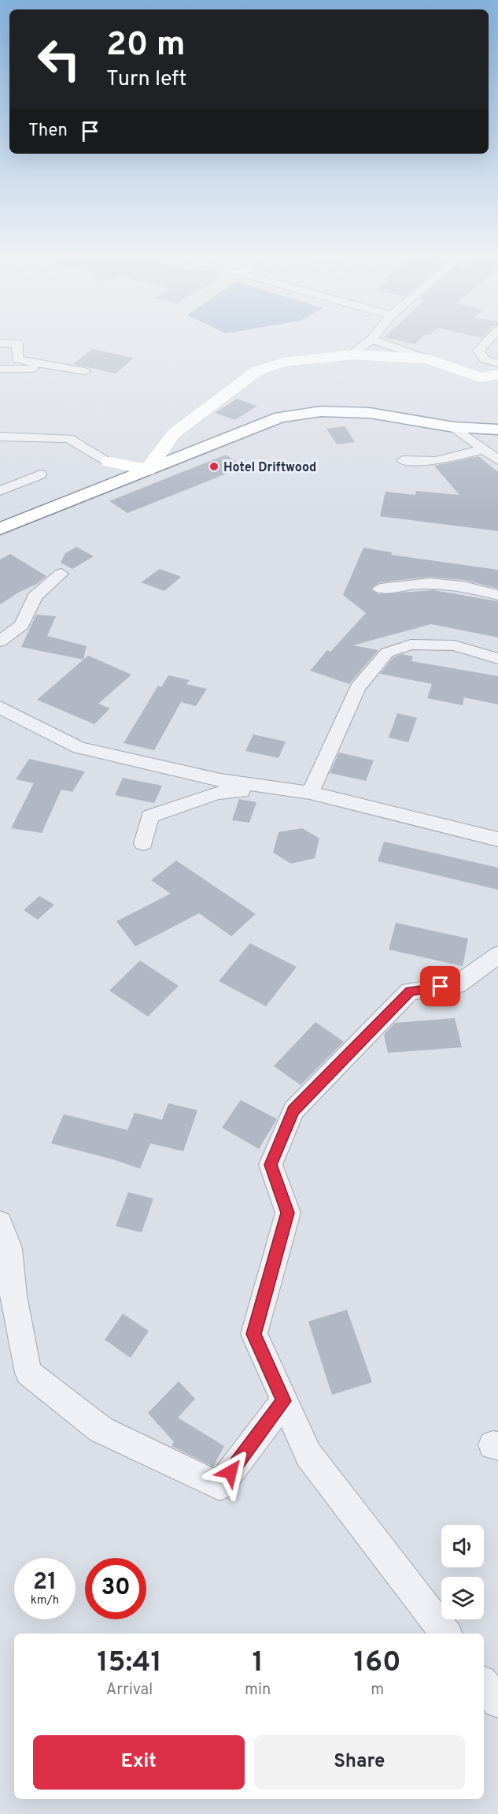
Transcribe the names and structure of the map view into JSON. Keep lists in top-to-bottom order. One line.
{"places":["Hotel Driftwood"],"page":{"turn":["20 m","Turn left"],"then":"Then","speed":"21 km/h","limit":"30","eta":["15:41","Arrival","1","min","160","m"],"buttons":["Exit","Share"]}}
